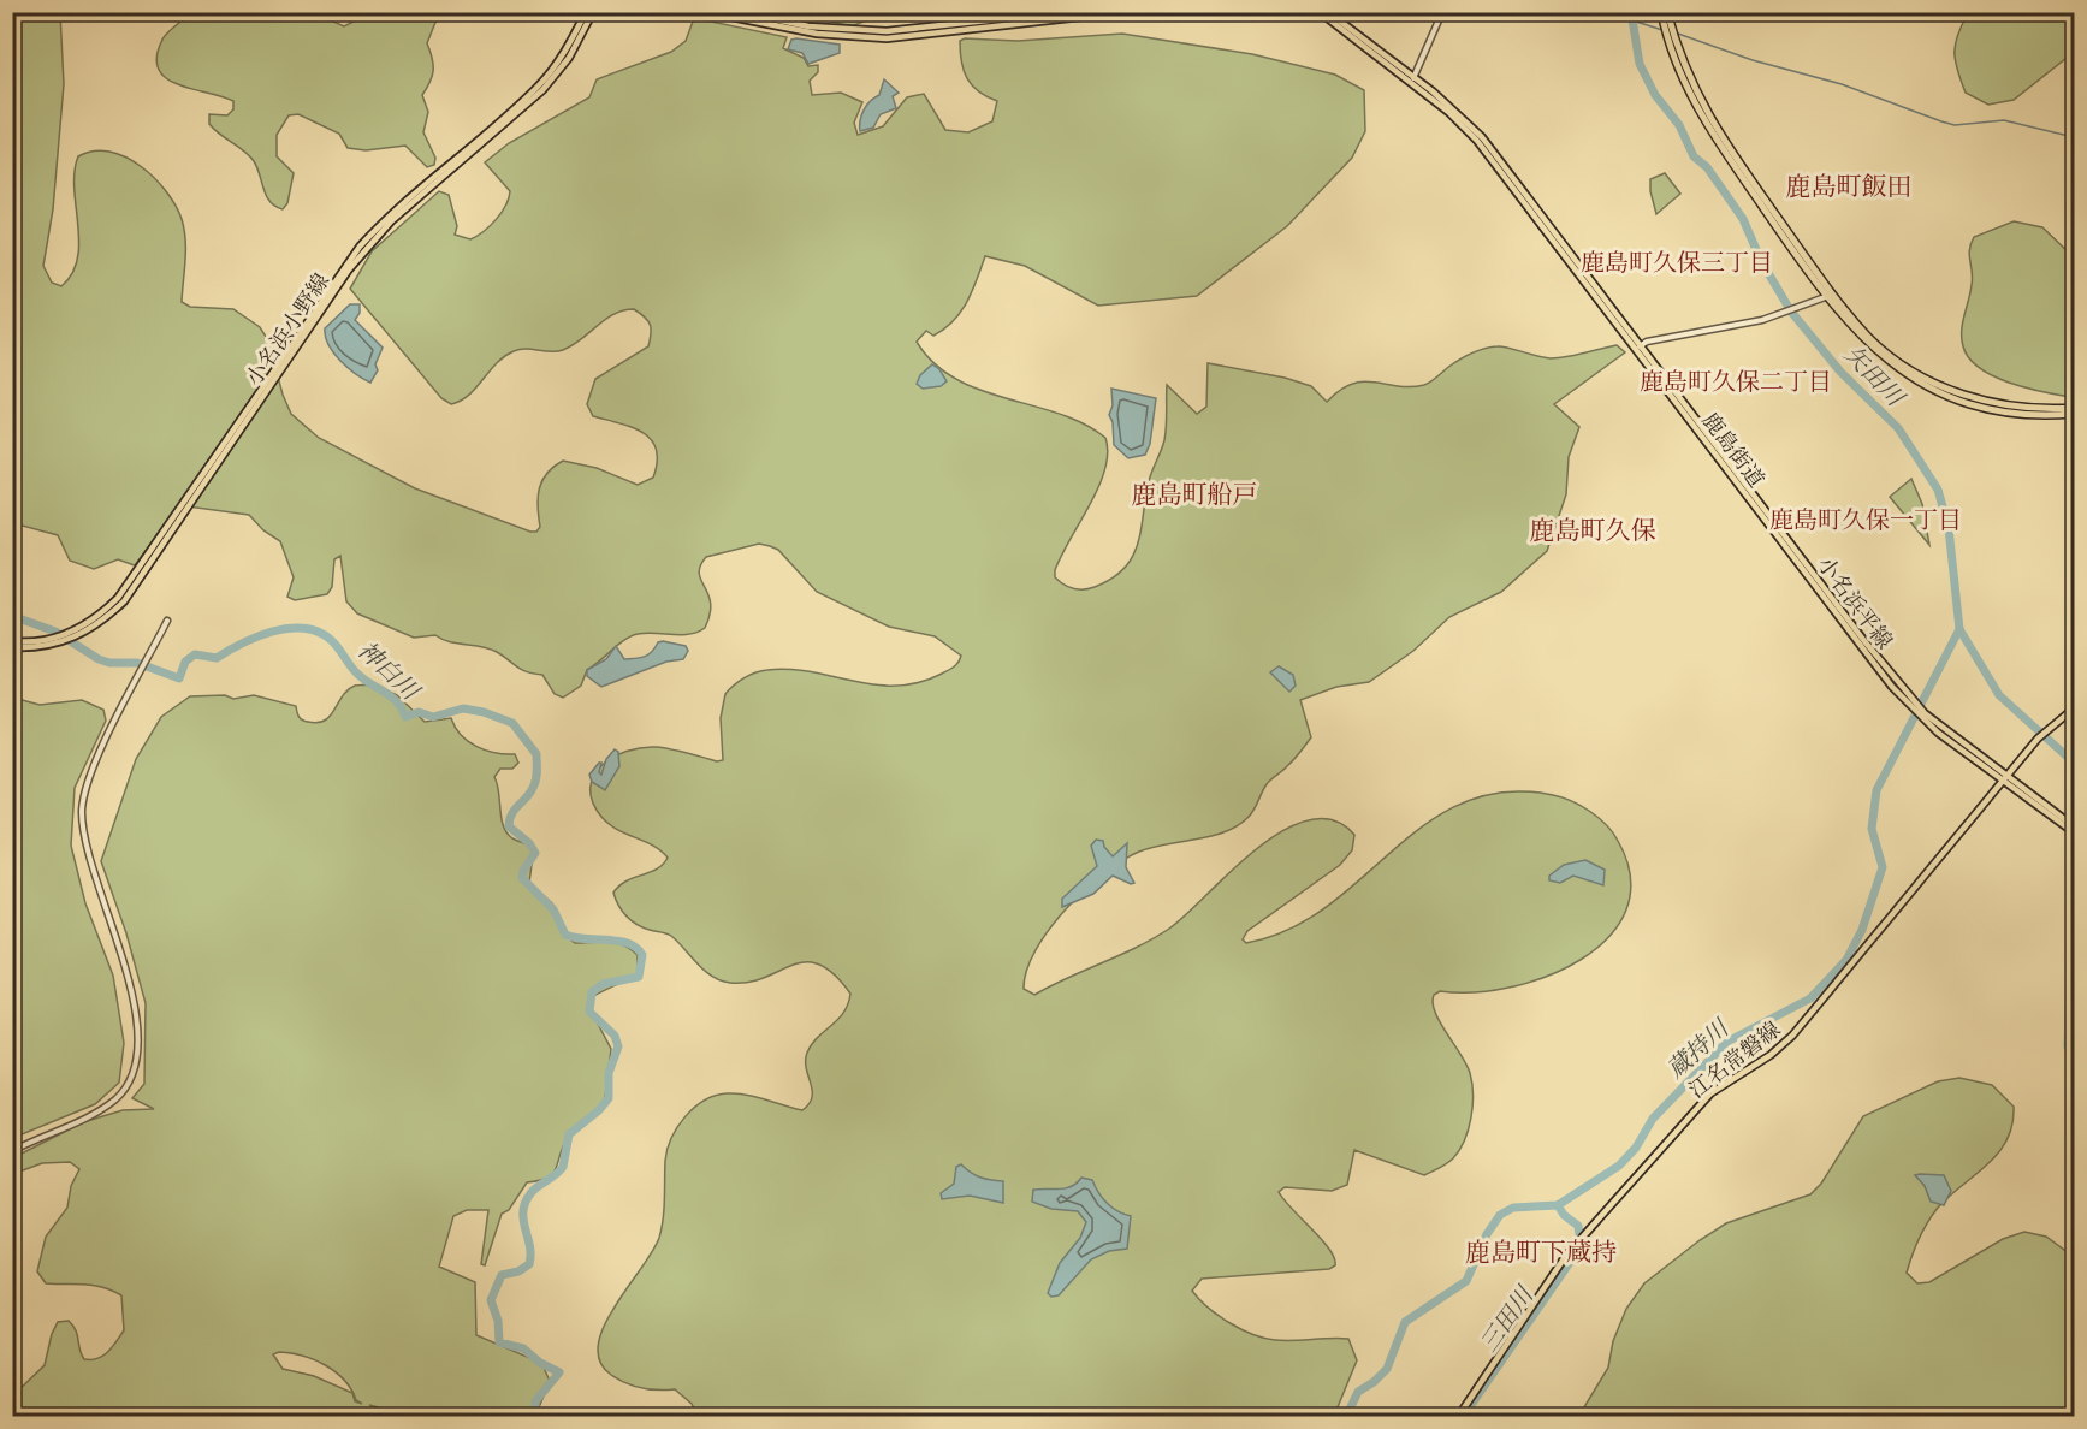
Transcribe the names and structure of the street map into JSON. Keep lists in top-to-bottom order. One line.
{"streets":{"main road":["小名浜小野線","小名浜平線","江名常磐線"]},"crossings":[["小名浜平線","江名常磐線"]],"districts":["鹿島町飯田","鹿島町久保三丁目","鹿島町久保二丁目","鹿島町船戸","鹿島町久保一丁目","鹿島町久保","鹿島町下蔵持"],"water":["矢田川","神白川","蔵持川","三田川"]}
